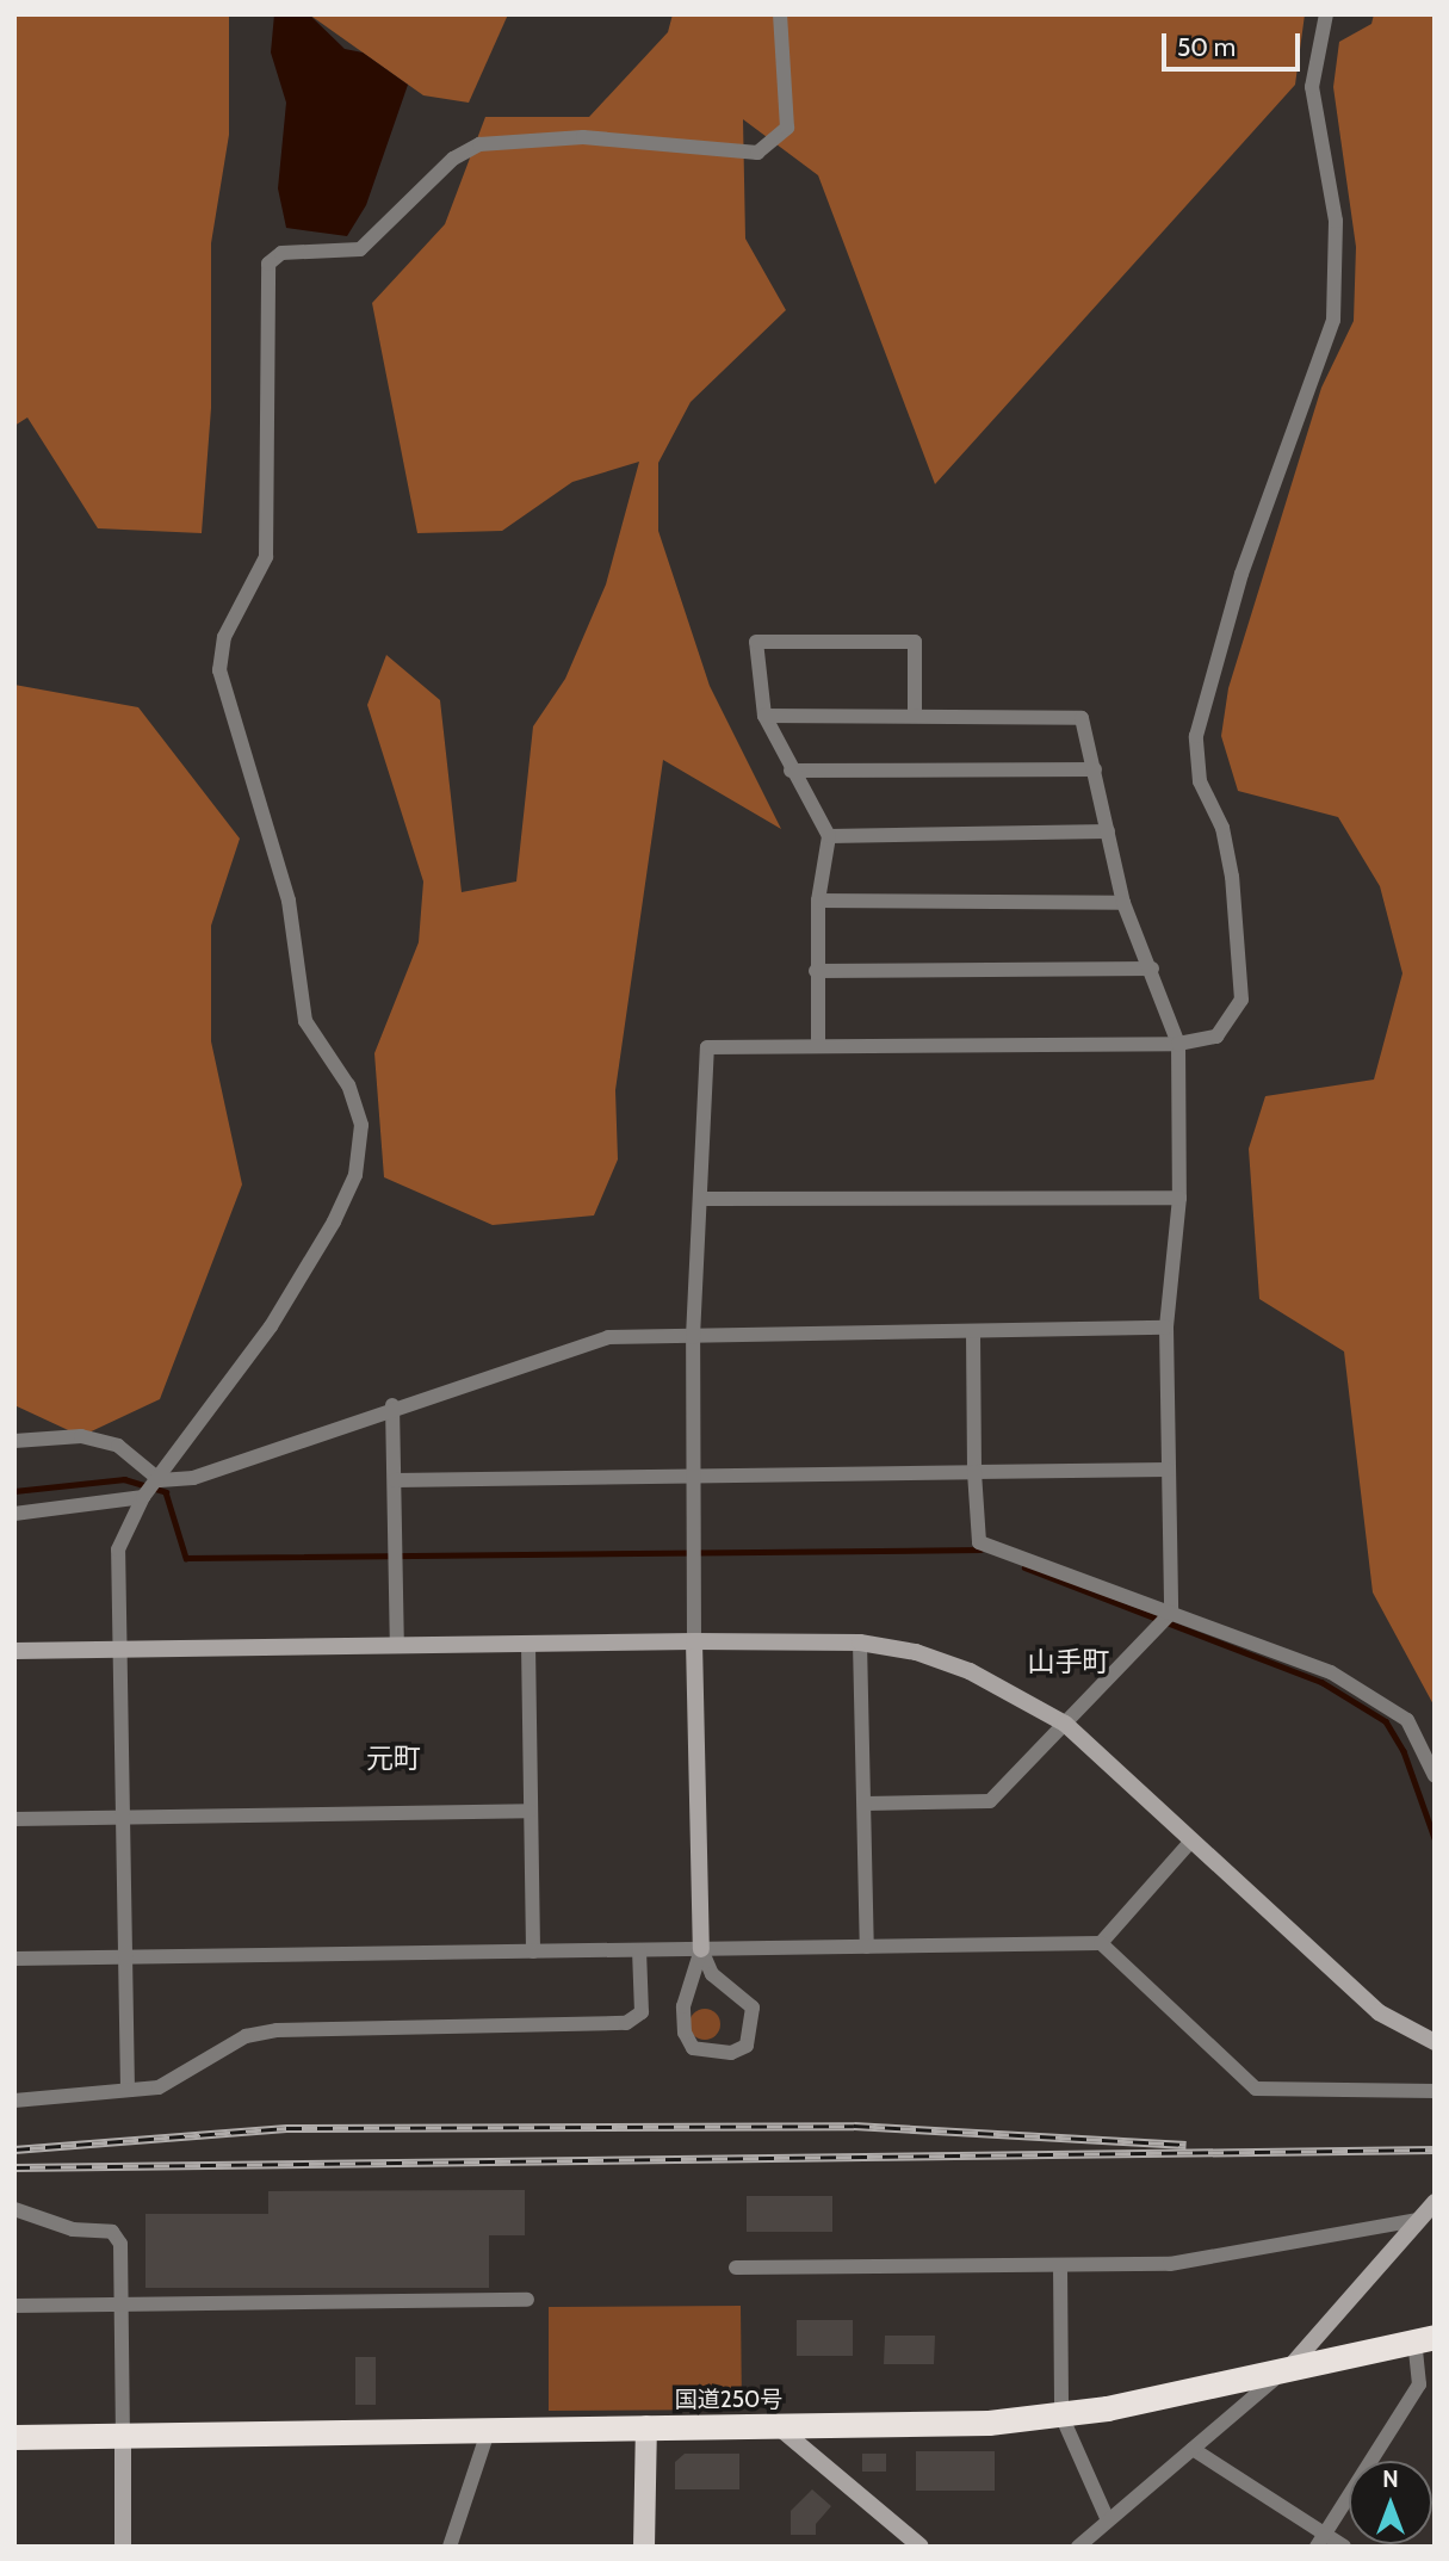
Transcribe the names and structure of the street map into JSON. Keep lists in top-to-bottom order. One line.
{"streets":{"highway":["国道250号"]},"districts":["山手町","元町"],"scale_bar":"50 m","north":"top"}
